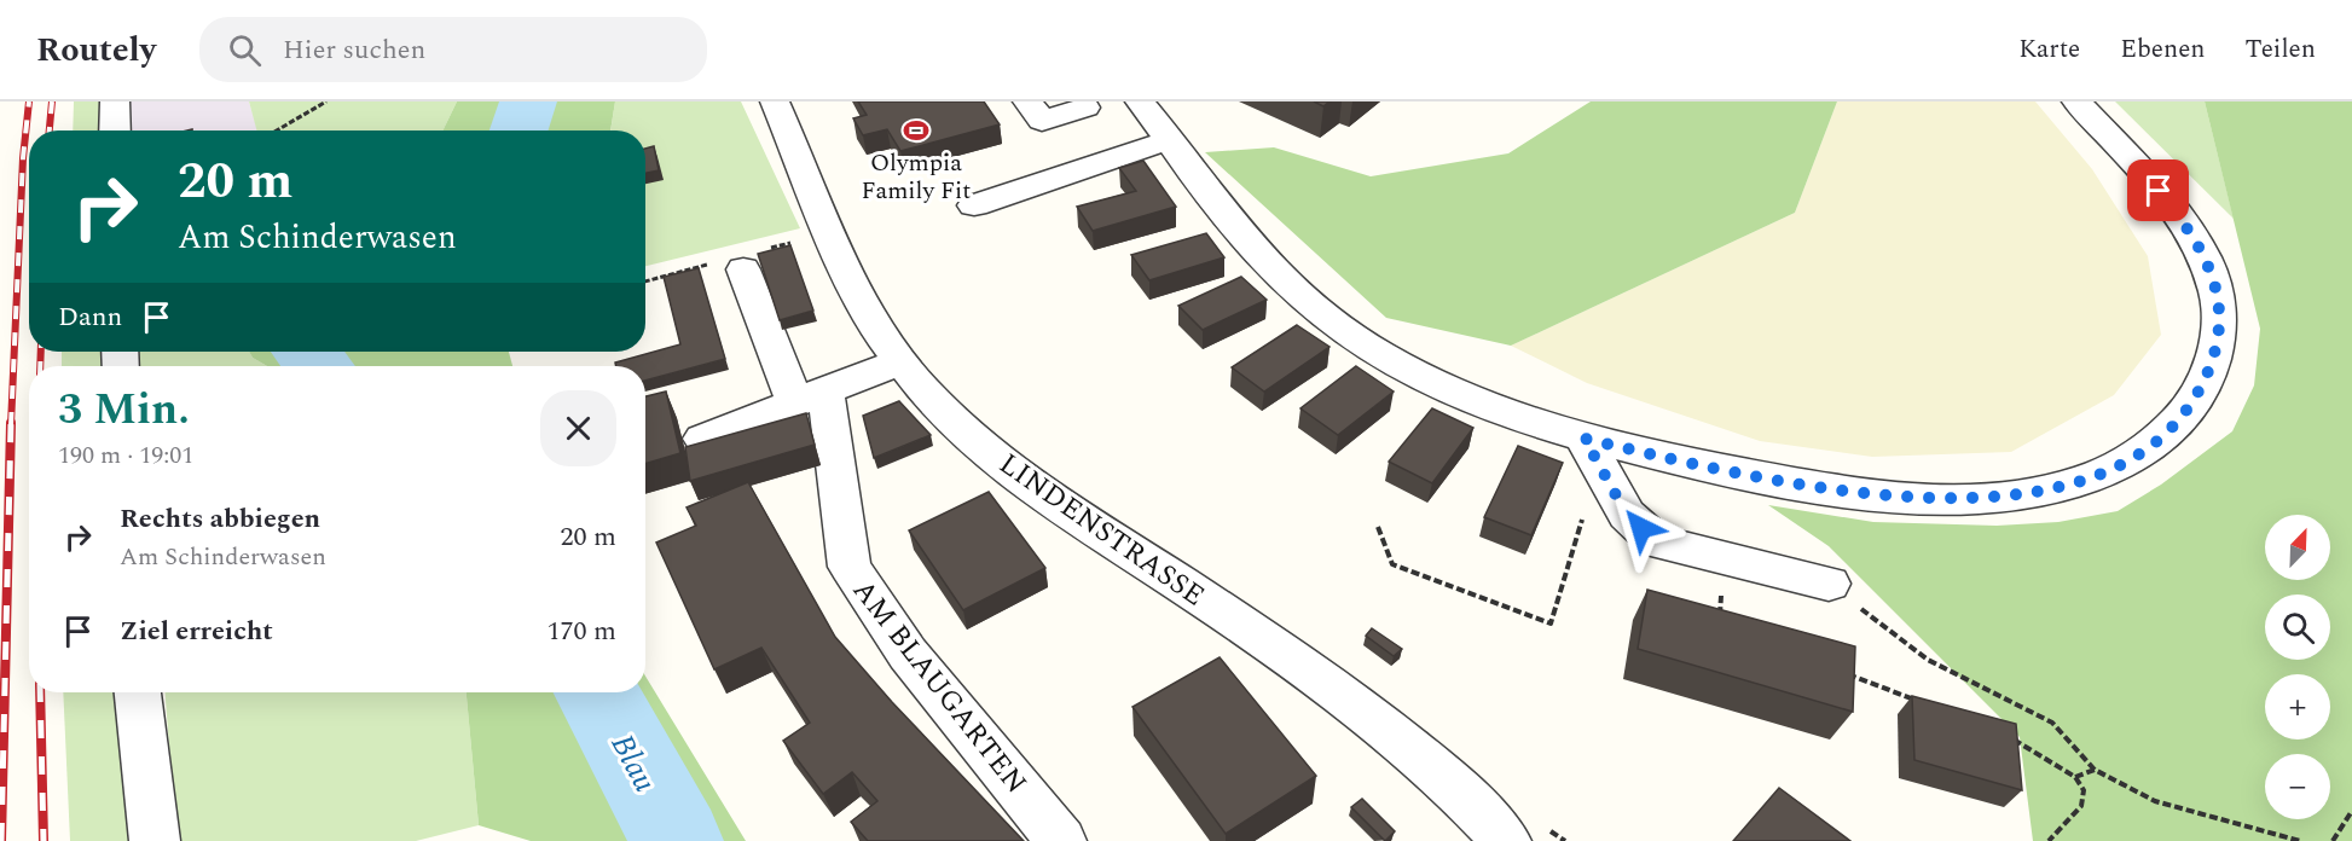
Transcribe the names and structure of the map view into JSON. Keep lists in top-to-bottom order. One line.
{"streets":{"street":["LINDENSTRASSE","AM BLAUGARTEN"]},"water":["Blau"],"places":{"sports":["Olympia Family Fit"]},"north":"top right","page":{"header":"Routely","search":"Hier suchen","nav":["Karte","Ebenen","Teilen"],"turn":["20 m","Am Schinderwasen"],"then":"Dann","heading":["3 Min.","190 m · 19:01"],"list":[{"name":"Rechts abbiegen","note":"Am Schinderwasen","value":"20 m"},{"name":"Ziel erreicht","value":"170 m"}],"map_buttons":["+","−"]}}
